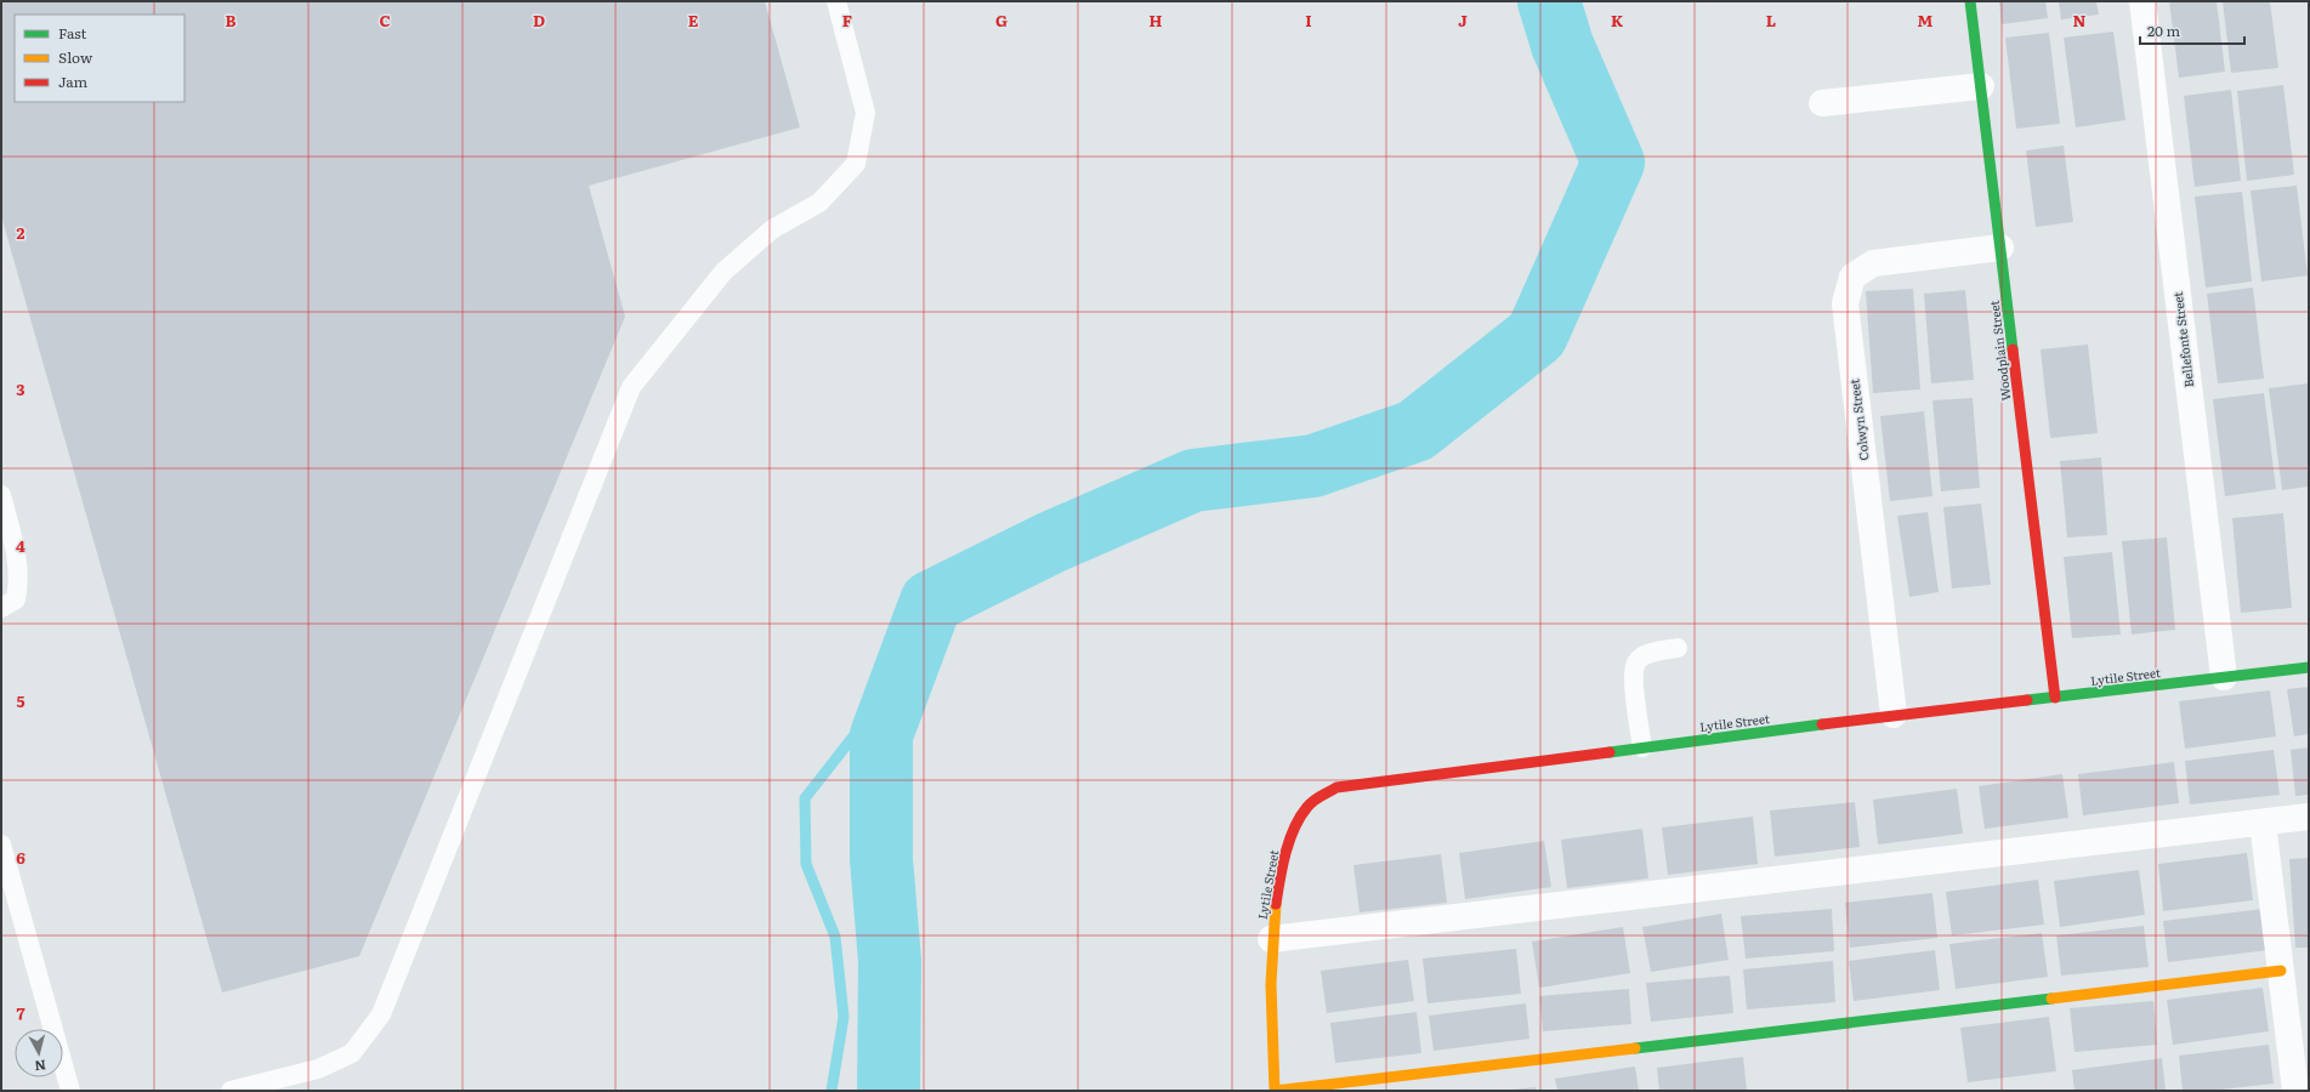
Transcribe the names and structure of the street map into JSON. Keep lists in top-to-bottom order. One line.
{"streets":{"street":["Bellefonte Street","Woodplain Street","Colwyn Street","Lytile Street"]},"crossings":[["Bellefonte Street","Lytile Street"],["Woodplain Street","Colwyn Street"],["Woodplain Street","Lytile Street"],["Colwyn Street","Lytile Street"]],"legend":["Fast","Slow","Jam"],"scale_bar":"20 m","north":"bottom","grid":{"columns":["B","C","D","E","F","G","H","I","J","K","L","M","N"],"rows":["2","3","4","5","6","7"]}}
